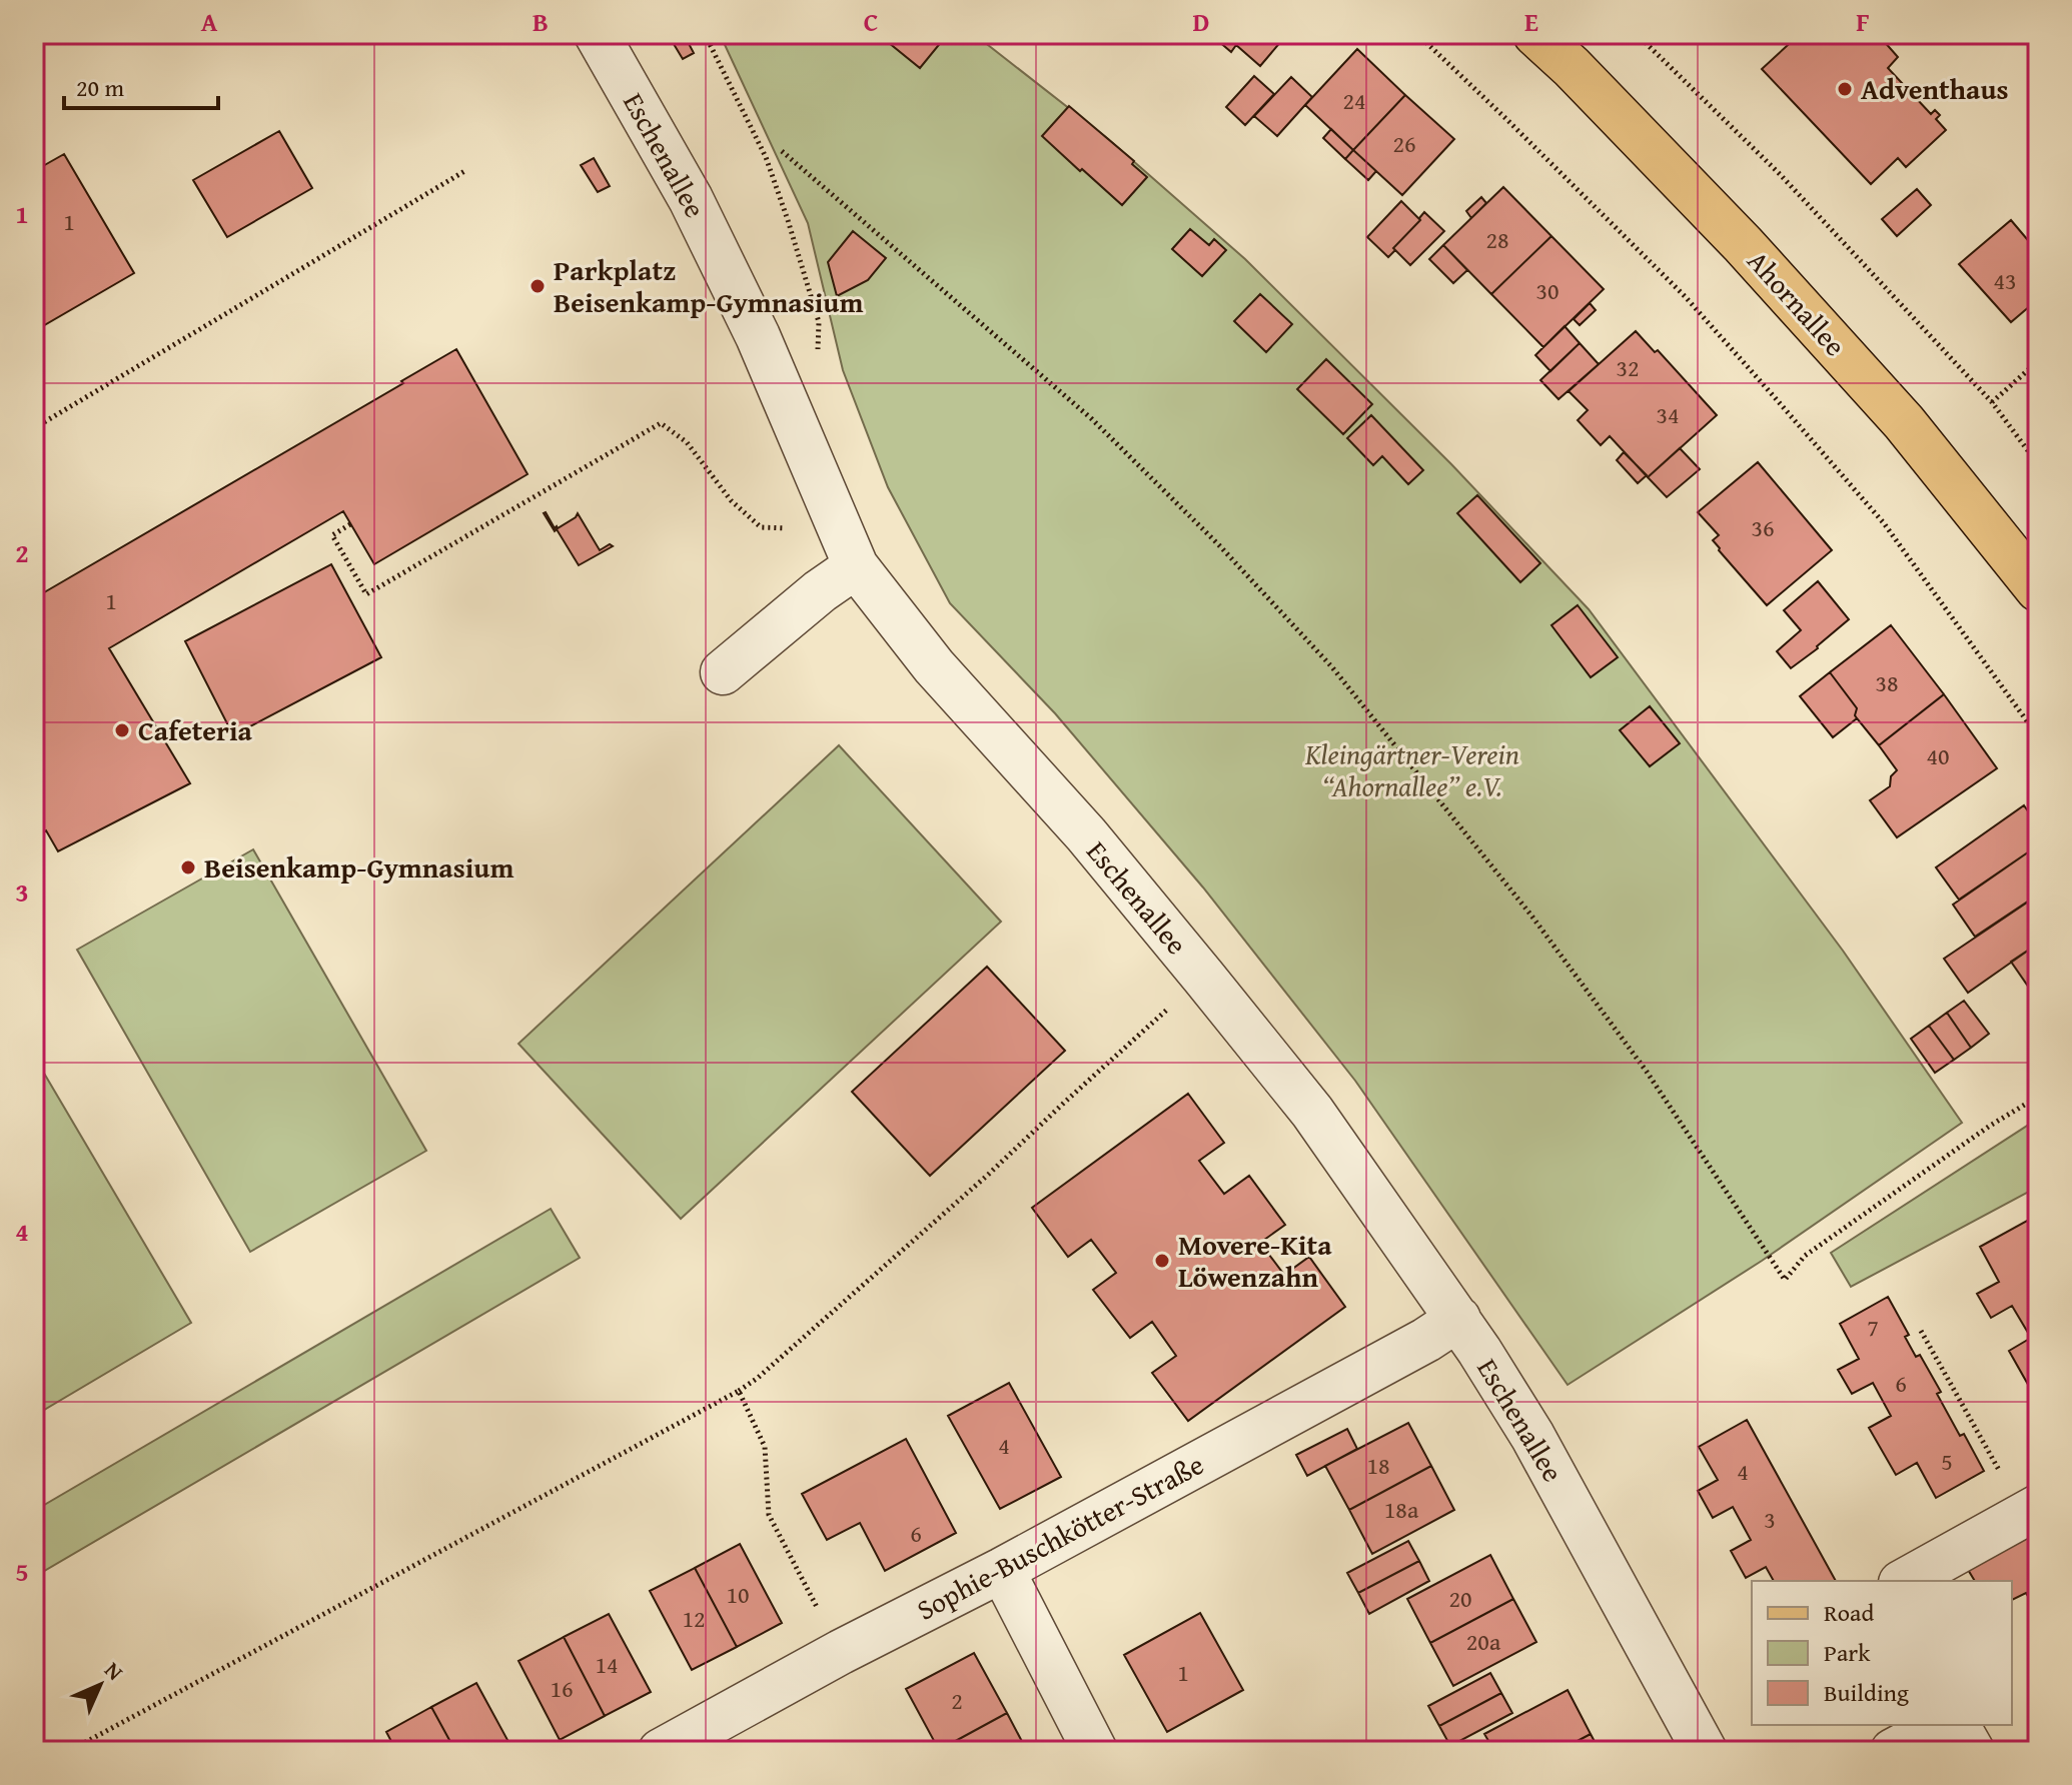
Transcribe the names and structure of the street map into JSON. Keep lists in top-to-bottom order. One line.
{"streets":{"main road":["Ahornallee"],"street":["Eschenallee","Sophie-Buschkötter-Straße"]},"crossings":[["Eschenallee","Sophie-Buschkötter-Straße"]],"parks":["Kleingärtner-Verein “Ahornallee” e.V."],"places":["Adventhaus","Parkplatz Beisenkamp-Gymnasium","Cafeteria","Beisenkamp-Gymnasium","Movere-Kita Löwenzahn"],"house_numbers":["24","26","1","28","43","30","32","34","36","1","38","40","7","6","4","5","18","4","18a","3","6","10","20","12","20a","14","1","16","2"],"legend":["Road","Park","Building"],"scale_bar":"20 m","north":"top right","grid":{"columns":["A","B","C","D","E","F"],"rows":["1","2","3","4","5"]}}
